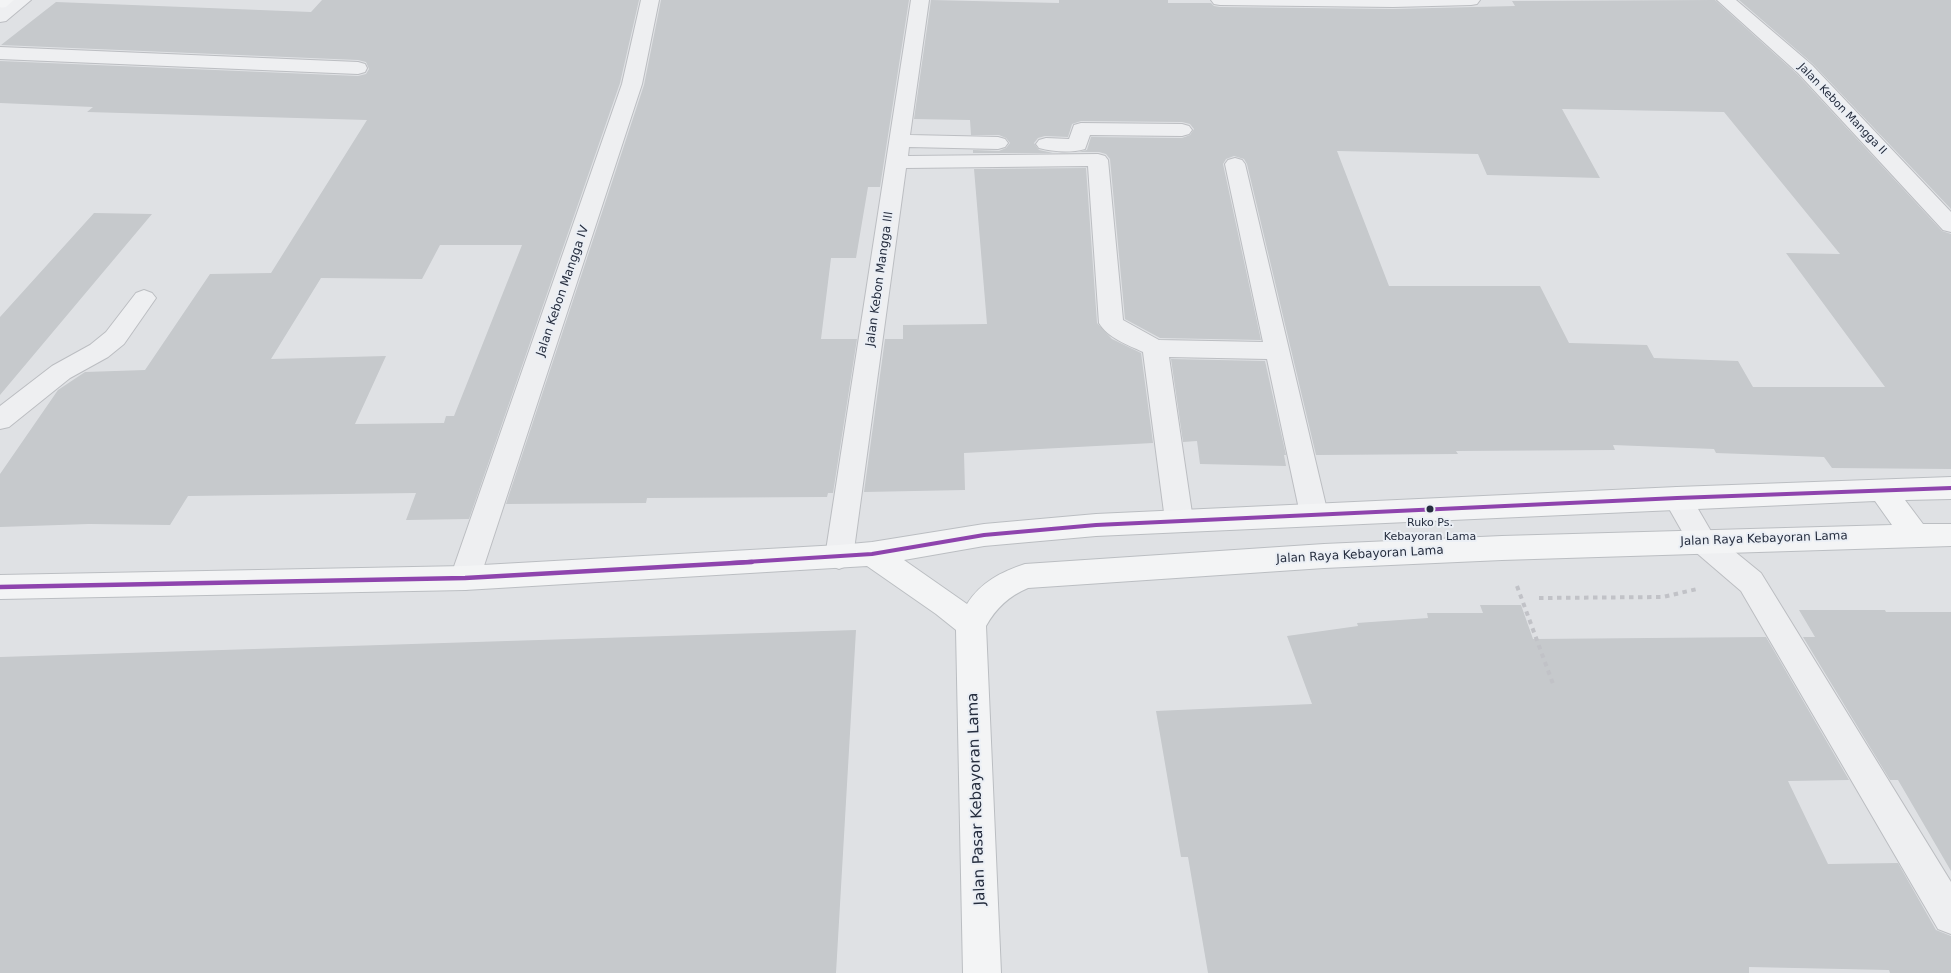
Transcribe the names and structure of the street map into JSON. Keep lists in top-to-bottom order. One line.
{"streets":{"main road":["Jalan Raya Kebayoran Lama","Jalan Pasar Kebayoran Lama"],"street":["Jalan Kebon Mangga II","Jalan Kebon Mangga III","Jalan Kebon Mangga IV"]},"crossings":[["Jalan Raya Kebayoran Lama","Jalan Pasar Kebayoran Lama"]],"places":["Ruko Ps. Kebayoran Lama"]}
